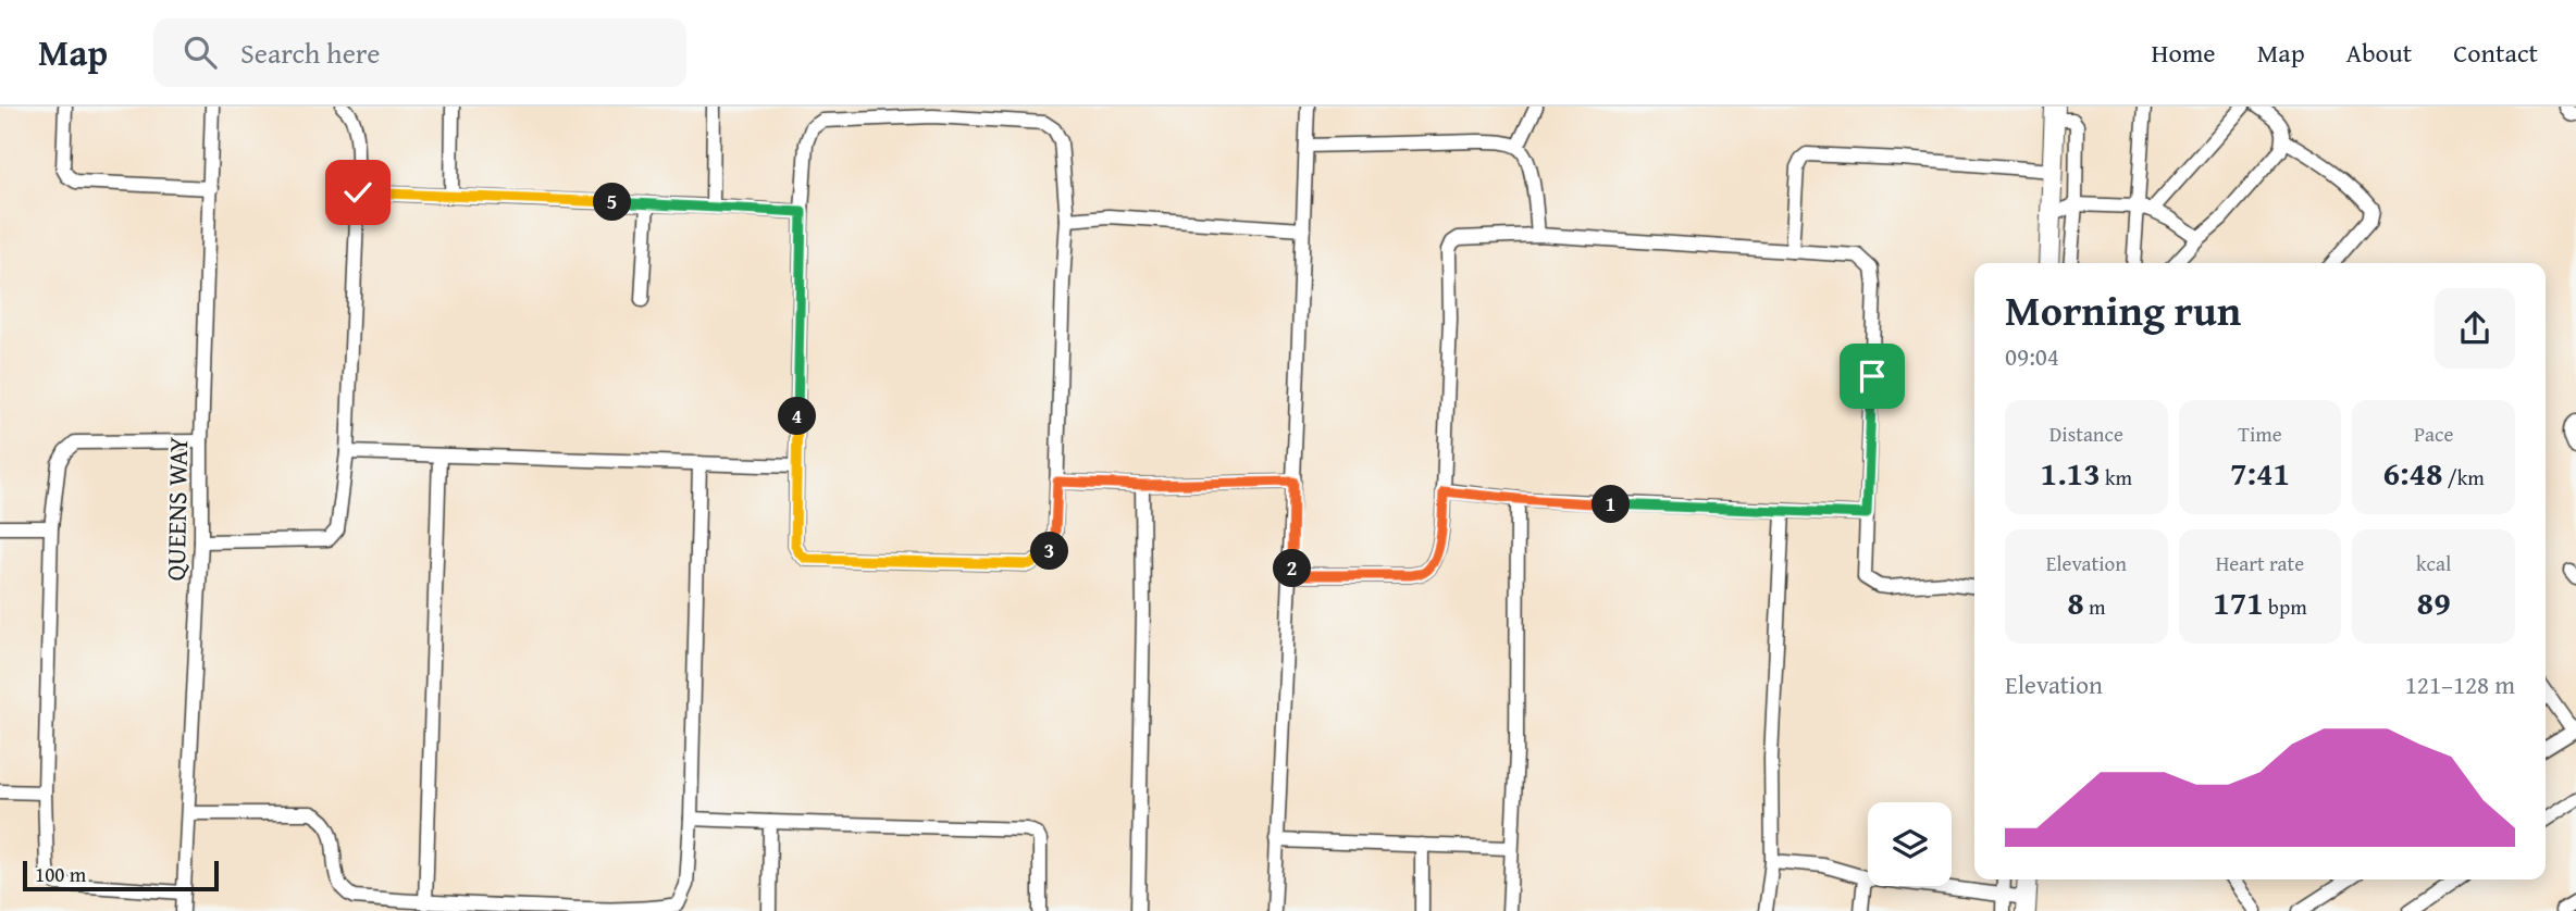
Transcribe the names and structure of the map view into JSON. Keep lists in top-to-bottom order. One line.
{"streets":{"street":["QUEENS WAY"]},"scale_bar":"100 m","page":{"header":"Map","search":"Search here","nav":["Home","Map","About","Contact"],"pins":["5","4","1","3","2"],"heading":["Morning run","09:04"],"stats":[["Distance","1.13 km"],["Time","7:41"],["Pace","6:48 /km"],["Elevation","8 m"],["Heart rate","171 bpm"],["kcal","89"]],"chart":["Elevation","121–128 m"],"scale":"100 m"}}
